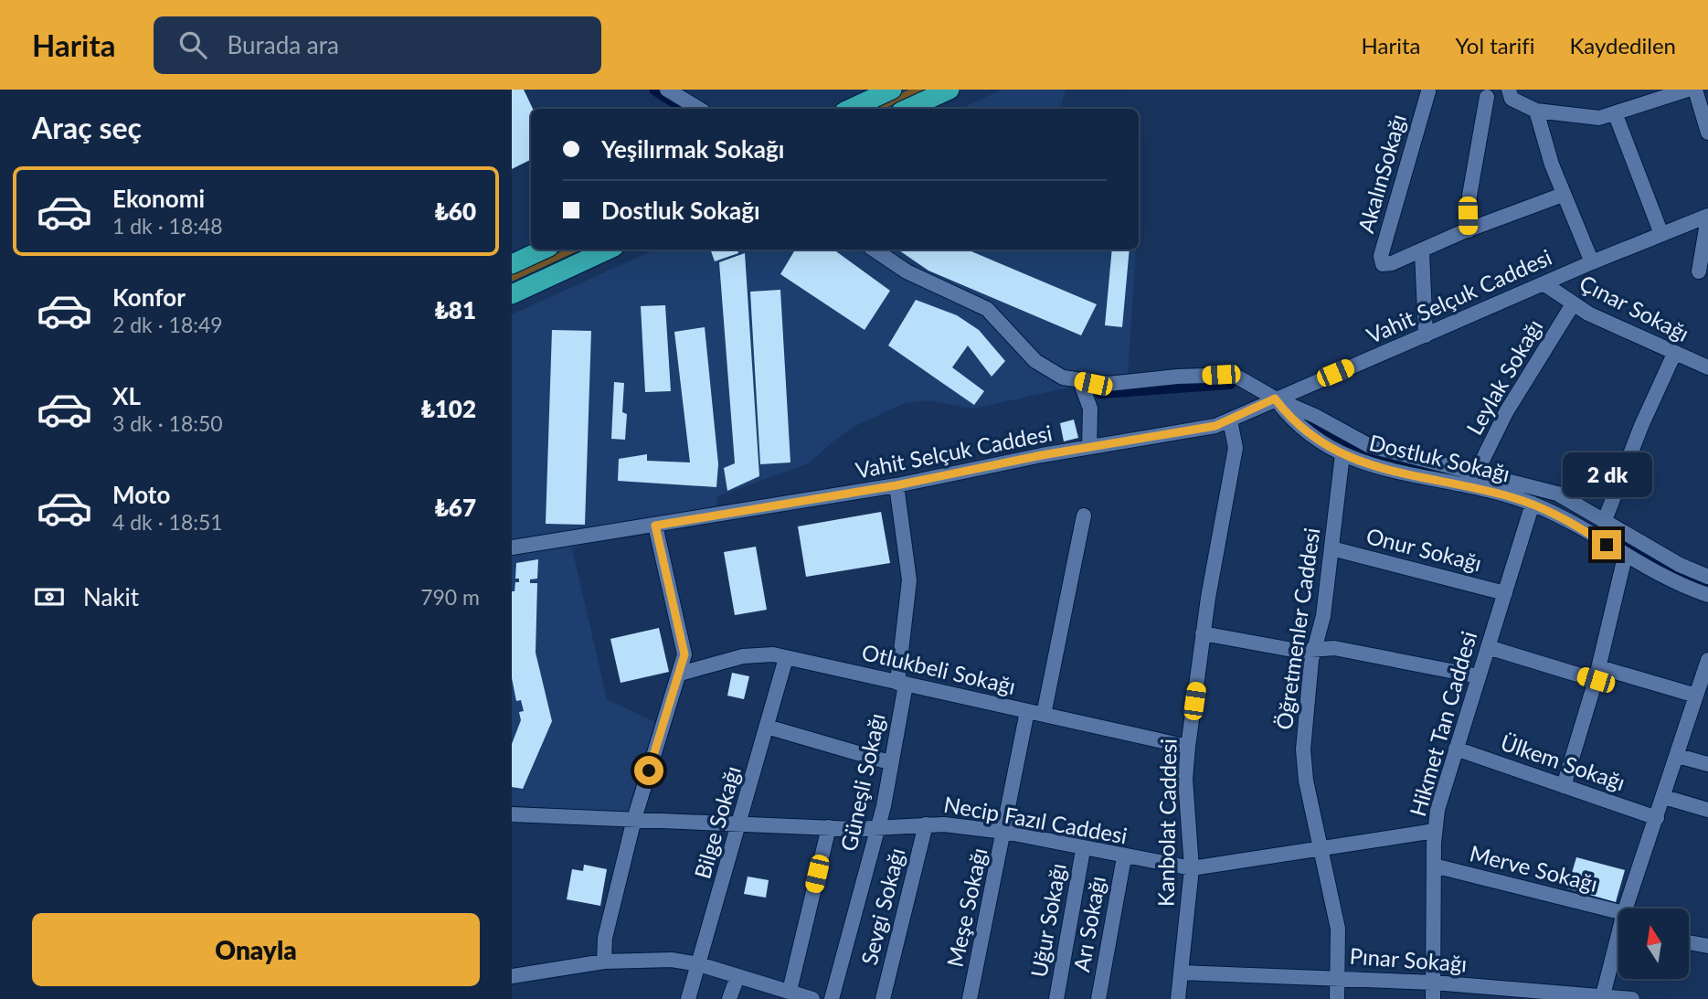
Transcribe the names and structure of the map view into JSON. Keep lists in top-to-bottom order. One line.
{"streets":{"street":["AkalınSokağı","Vahit Selçuk Caddesi","Çınar Sokağı","Leylak Sokağı","Dostluk Sokağı","Onur Sokağı","Öğretmenler Caddesi","Otlukbeli Sokağı","Hikmet Tan Caddesi","Ülkem Sokağı","Güneşli Sokağı","Necip Fazıl Caddesi","Bilge Sokağı","Kanbolat Caddesi","Merve Sokağı","Sevgi Sokağı","Meşe Sokağı","Uğur Sokağı","Arı Sokağı","Pınar Sokağı"]},"crossings":[["Vahit Selçuk Caddesi","Çınar Sokağı"],["Vahit Selçuk Caddesi","Dostluk Sokağı"],["Vahit Selçuk Caddesi","Güneşli Sokağı"],["Vahit Selçuk Caddesi","Kanbolat Caddesi"],["Çınar Sokağı","Leylak Sokağı"],["Leylak Sokağı","Dostluk Sokağı"],["Dostluk Sokağı","Öğretmenler Caddesi"],["Dostluk Sokağı","Hikmet Tan Caddesi"],["Onur Sokağı","Öğretmenler Caddesi"],["Onur Sokağı","Hikmet Tan Caddesi"],["Öğretmenler Caddesi","Necip Fazıl Caddesi"],["Öğretmenler Caddesi","Pınar Sokağı"],["Otlukbeli Sokağı","Güneşli Sokağı"],["Otlukbeli Sokağı","Bilge Sokağı"],["Otlukbeli Sokağı","Kanbolat Caddesi"],["Otlukbeli Sokağı","Meşe Sokağı"],["Hikmet Tan Caddesi","Ülkem Sokağı"],["Hikmet Tan Caddesi","Necip Fazıl Caddesi"],["Hikmet Tan Caddesi","Merve Sokağı"],["Hikmet Tan Caddesi","Pınar Sokağı"],["Güneşli Sokağı","Necip Fazıl Caddesi"],["Necip Fazıl Caddesi","Bilge Sokağı"],["Necip Fazıl Caddesi","Kanbolat Caddesi"],["Necip Fazıl Caddesi","Sevgi Sokağı"],["Necip Fazıl Caddesi","Meşe Sokağı"],["Necip Fazıl Caddesi","Uğur Sokağı"],["Necip Fazıl Caddesi","Arı Sokağı"],["Kanbolat Caddesi","Pınar Sokağı"]],"north":"top","page":{"header":"Harita","search":"Burada ara","nav":["Harita","Yol tarifi","Kaydedilen"],"heading":"Araç seç","banner":["Yeşilırmak Sokağı","Dostluk Sokağı"],"list":[{"name":"Ekonomi","note":"1 dk · 18:48","value":"₺60"},{"name":"Konfor","note":"2 dk · 18:49","value":"₺81"},{"name":"XL","note":"3 dk · 18:50","value":"₺102"},{"name":"Moto","note":"4 dk · 18:51","value":"₺67"}],"bubble":"2 dk","pay":["Nakit","790 m"],"buttons":"Onayla"}}
